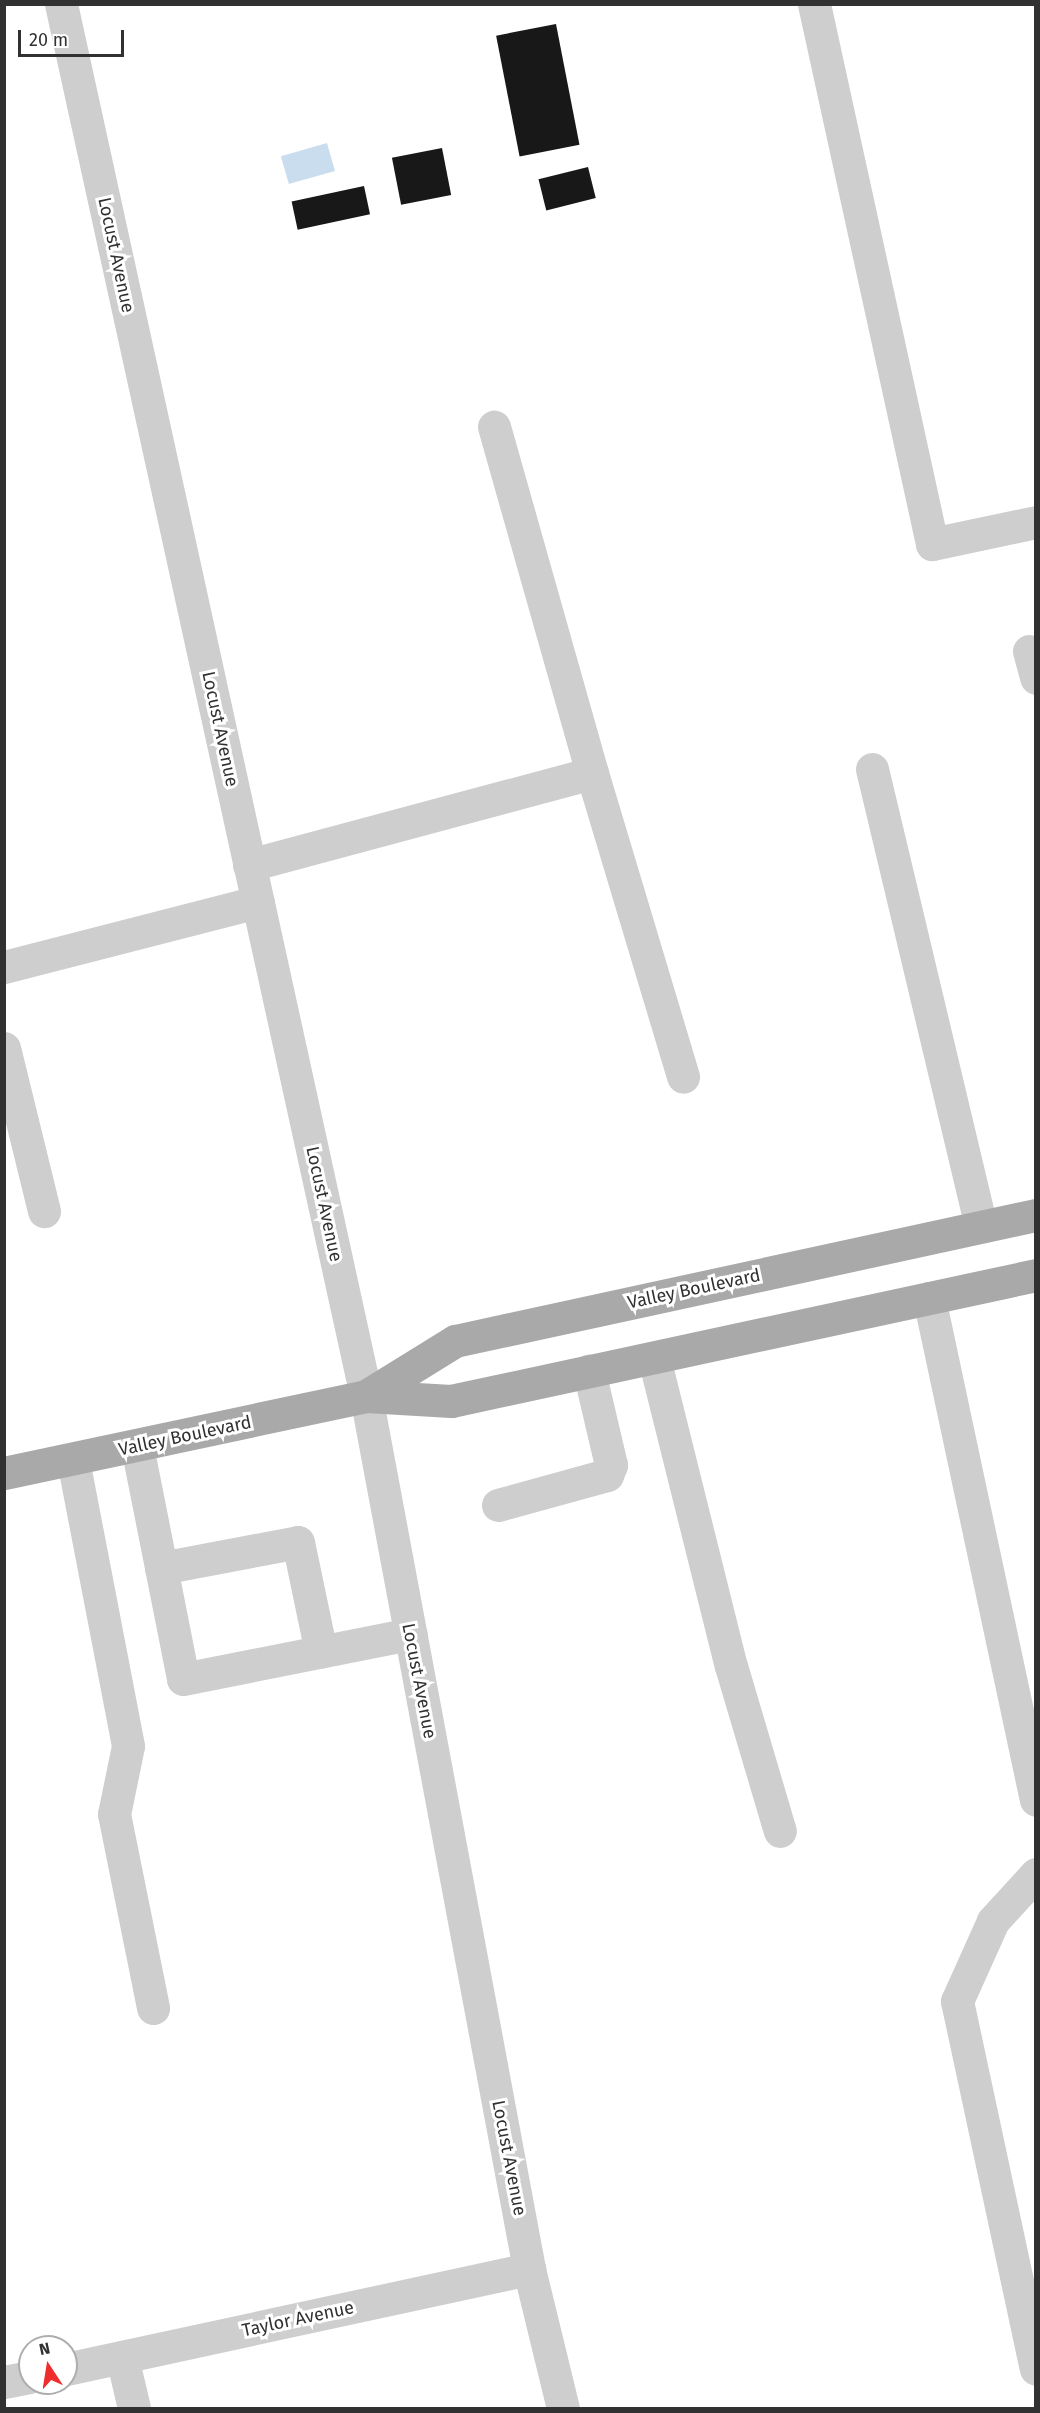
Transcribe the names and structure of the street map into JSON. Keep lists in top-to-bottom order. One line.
{"streets":{"main road":["Valley Boulevard"],"street":["Locust Avenue","Taylor Avenue"]},"crossings":[["Locust Avenue","Valley Boulevard"],["Locust Avenue","Taylor Avenue"]],"scale_bar":"20 m","north":"top"}
